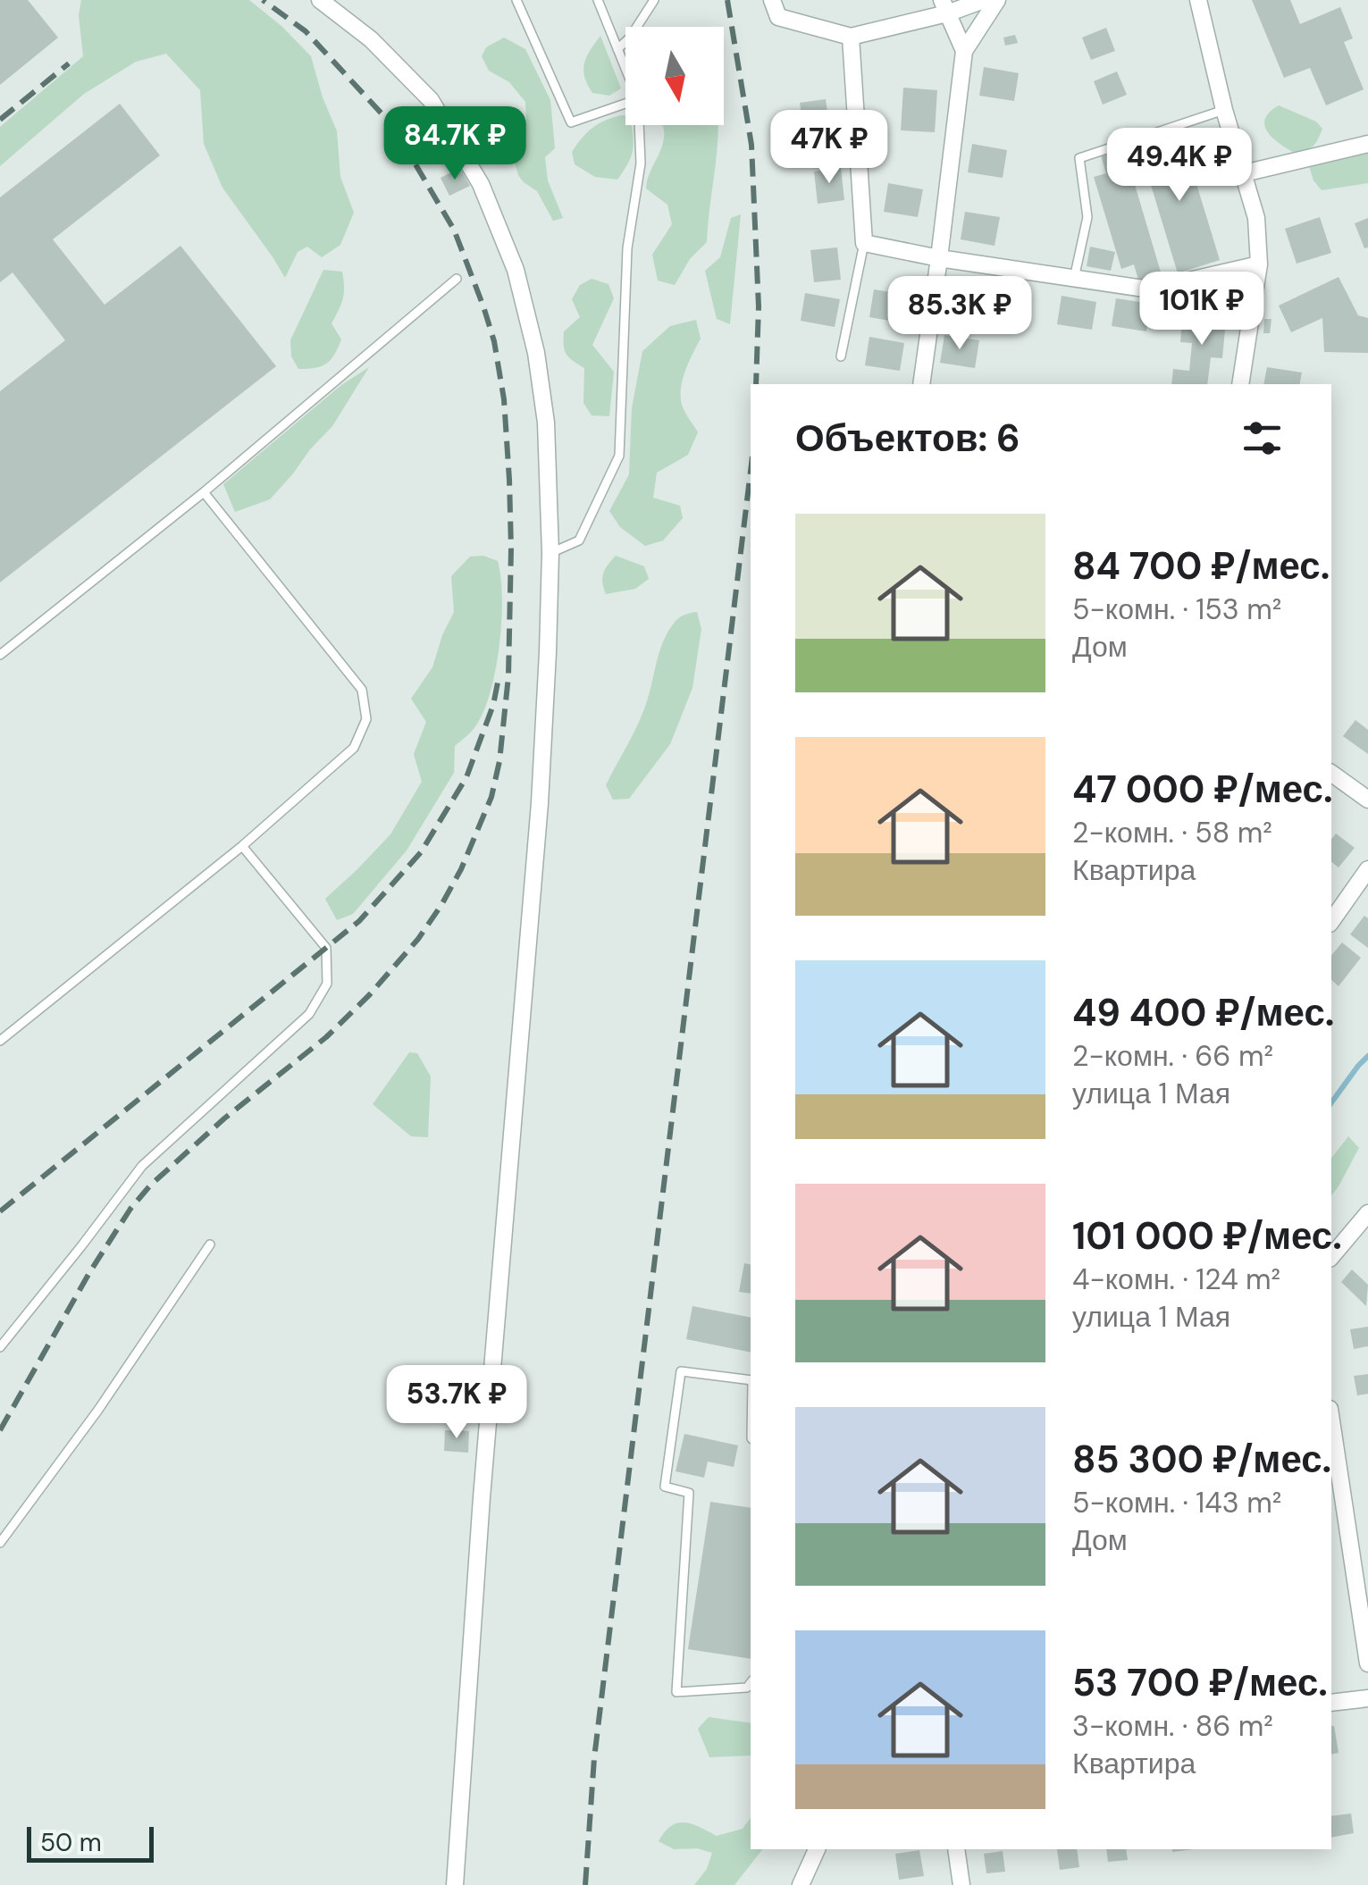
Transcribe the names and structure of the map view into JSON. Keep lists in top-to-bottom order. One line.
{"scale_bar":"50 m","north":"bottom","page":{"price":["84.7K ₽","47K ₽","49.4K ₽","101K ₽","85.3K ₽","53.7K ₽"],"heading":"Объектов: 6","list":[{"name":"84 700 ₽/мес.","note":"5-комн. · 153 m² · Дом"},{"name":"47 000 ₽/мес.","note":"2-комн. · 58 m² · Квартира"},{"name":"49 400 ₽/мес.","note":"2-комн. · 66 m² · улица 1 Мая"},{"name":"101 000 ₽/мес.","note":"4-комн. · 124 m² · улица 1 Мая"},{"name":"85 300 ₽/мес.","note":"5-комн. · 143 m² · Дом"},{"name":"53 700 ₽/мес.","note":"3-комн. · 86 m² · Квартира"}],"scale":"50 m"}}
